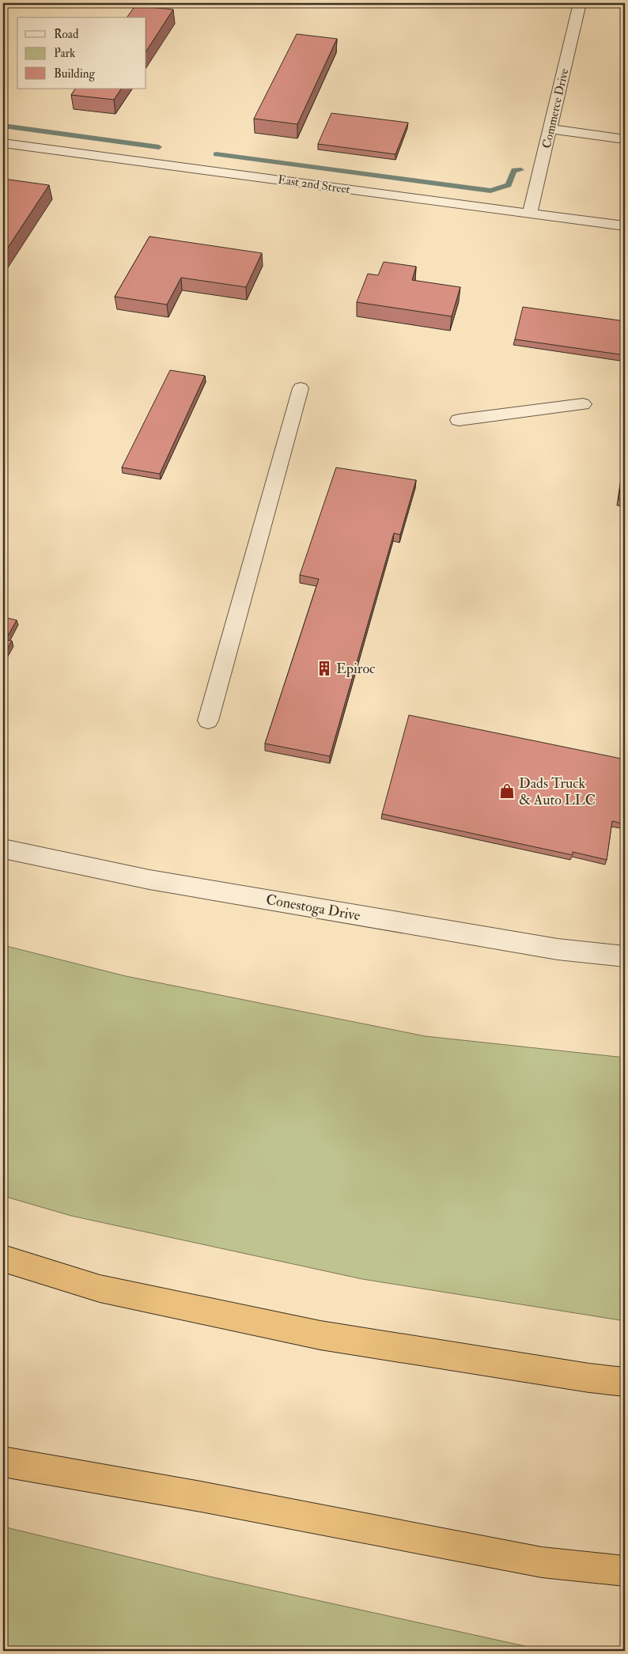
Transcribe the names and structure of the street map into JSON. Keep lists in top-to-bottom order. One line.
{"streets":{"street":["Commerce Drive","East 2nd Street","Conestoga Drive"]},"crossings":[["Commerce Drive","East 2nd Street"]],"places":{"building":["Epiroc"],"shop":["Dads Truck & Auto LLC"]},"legend":["Road","Park","Building"]}
